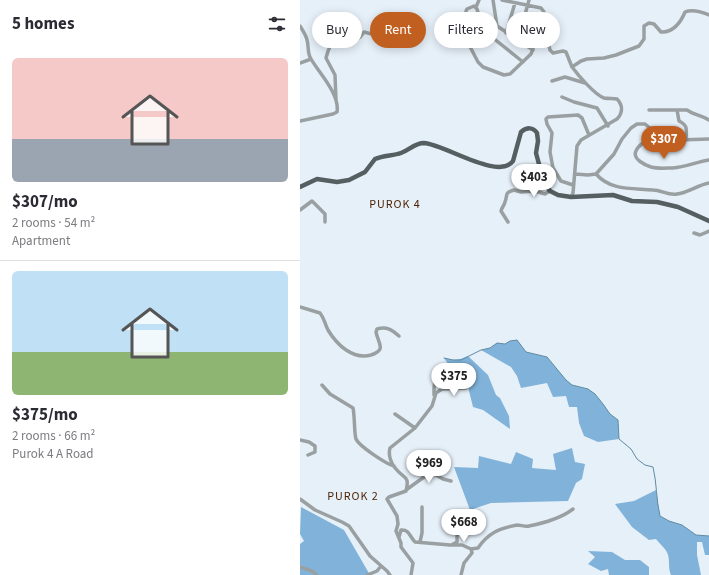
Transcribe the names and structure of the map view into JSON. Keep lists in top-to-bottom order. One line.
{"districts":["PUROK 4","PUROK 2"],"page":{"heading":"5 homes","chip":["Buy","Rent","Filters","New"],"list":[{"name":"$307/mo","note":"2 rooms · 54 m² · Apartment"},{"name":"$375/mo","note":"2 rooms · 66 m² · Purok 4 A Road"}],"price":["$307","$403","$375","$969","$668"]}}
